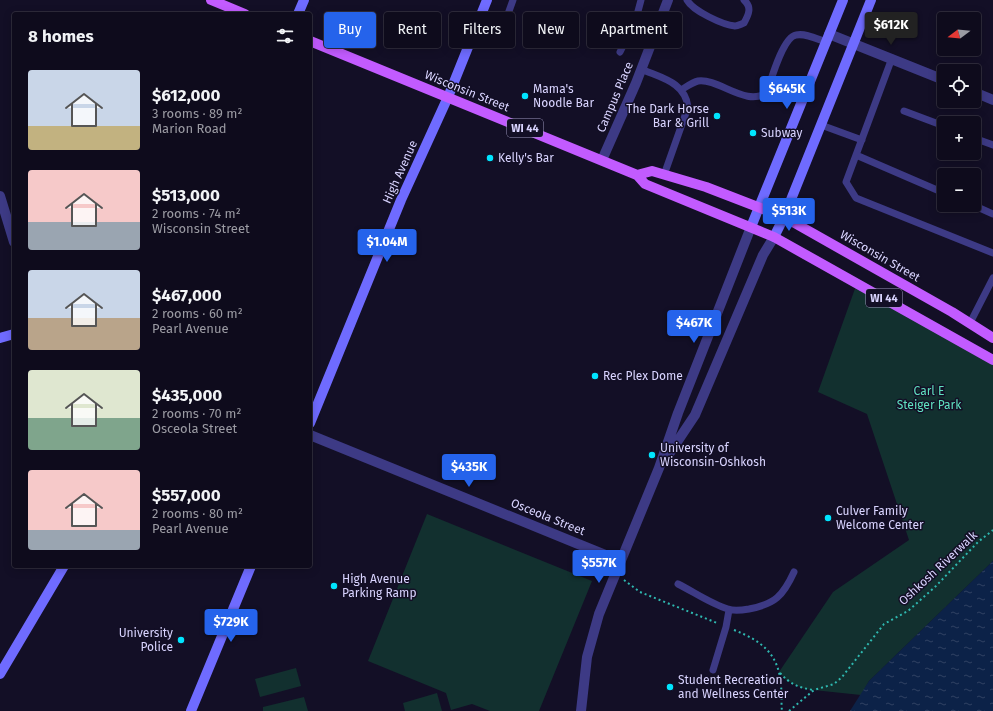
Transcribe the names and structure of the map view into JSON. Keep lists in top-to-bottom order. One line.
{"streets":{"main road":["Wisconsin Street","WI 44","High Avenue"],"street":["Campus Place","Osceola Street"],"path":["Oshkosh Riverwalk"]},"crossings":[["Wisconsin Street","Campus Place"],["Wisconsin Street","High Avenue"]],"parks":["Carl E Steiger Park"],"places":["Mama's Noodle Bar","The Dark Horse Bar & Grill","Subway","Kelly's Bar","Rec Plex Dome","University of Wisconsin-Oshkosh","Culver Family Welcome Center","High Avenue Parking Ramp","University Police","Student Recreation and Wellness Center"],"north":"left","page":{"map_buttons":["+","−"],"price":["$612K","$645K","$513K","$1.04M","$467K","$435K","$557K","$729K"],"chip":["Buy","Rent","Filters","New","Apartment"],"heading":"8 homes","list":[{"name":"$612,000","note":"3 rooms · 89 m² · Marion Road"},{"name":"$513,000","note":"2 rooms · 74 m² · Wisconsin Street"},{"name":"$467,000","note":"2 rooms · 60 m² · Pearl Avenue"},{"name":"$435,000","note":"2 rooms · 70 m² · Osceola Street"},{"name":"$557,000","note":"2 rooms · 80 m² · Pearl Avenue"}]}}
